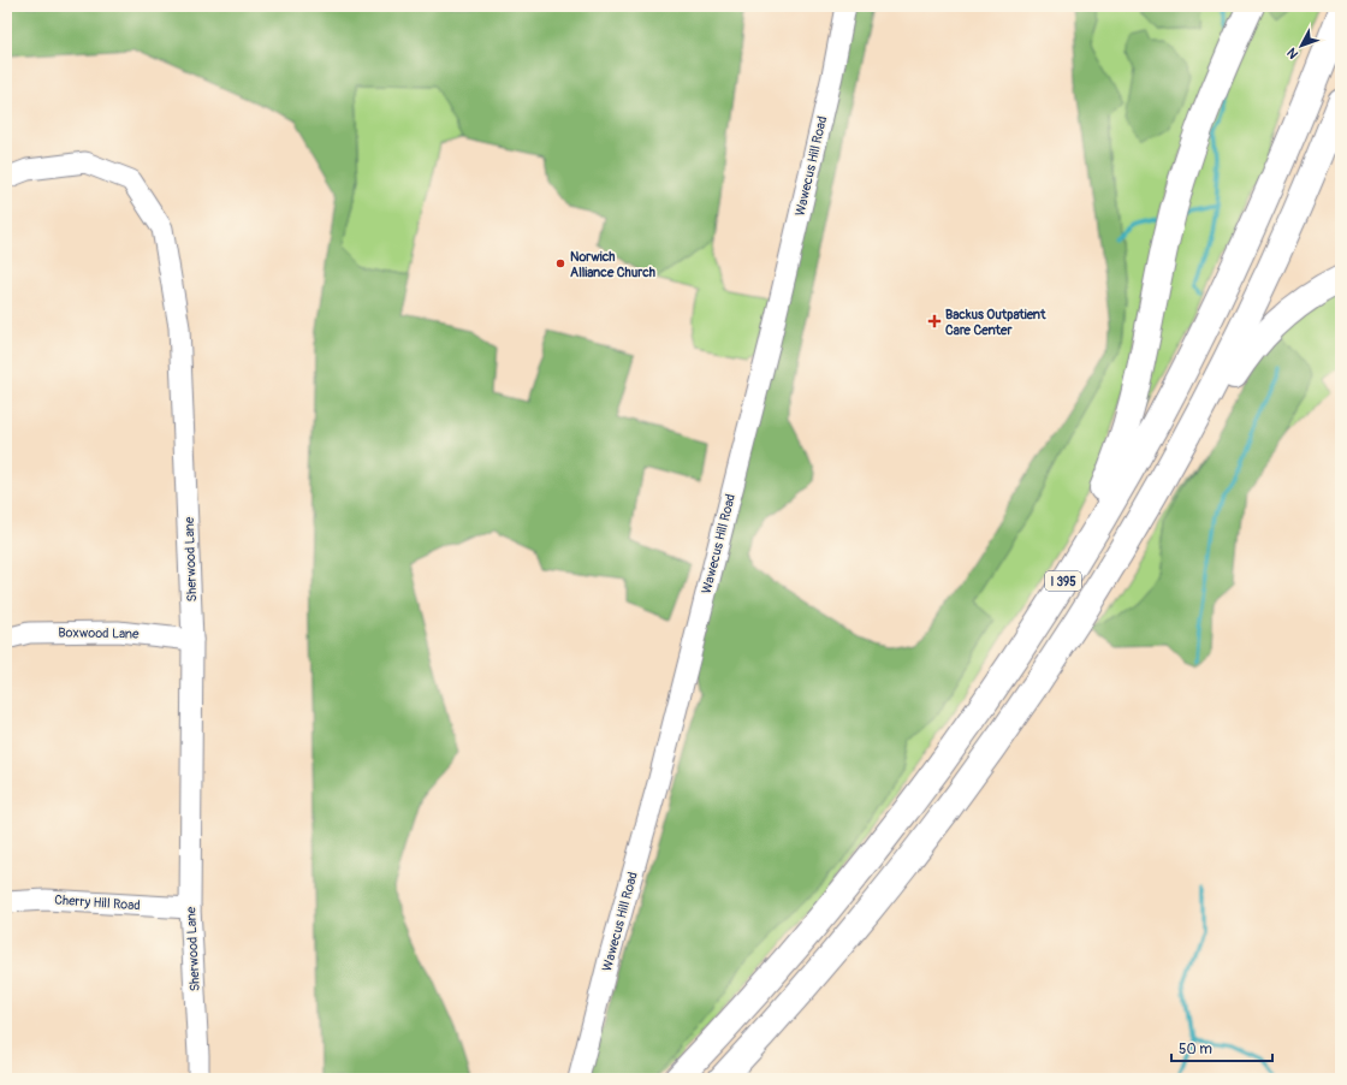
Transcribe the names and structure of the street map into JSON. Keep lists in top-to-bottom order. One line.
{"streets":{"highway":["I 395"],"street":["Wawecus Hill Road","Sherwood Lane","Boxwood Lane","Cherry Hill Road"]},"crossings":[["Sherwood Lane","Boxwood Lane"],["Sherwood Lane","Cherry Hill Road"]],"places":{"other":["Norwich Alliance Church"],"health":["Backus Outpatient Care Center"]},"scale_bar":"50 m","north":"bottom left"}
